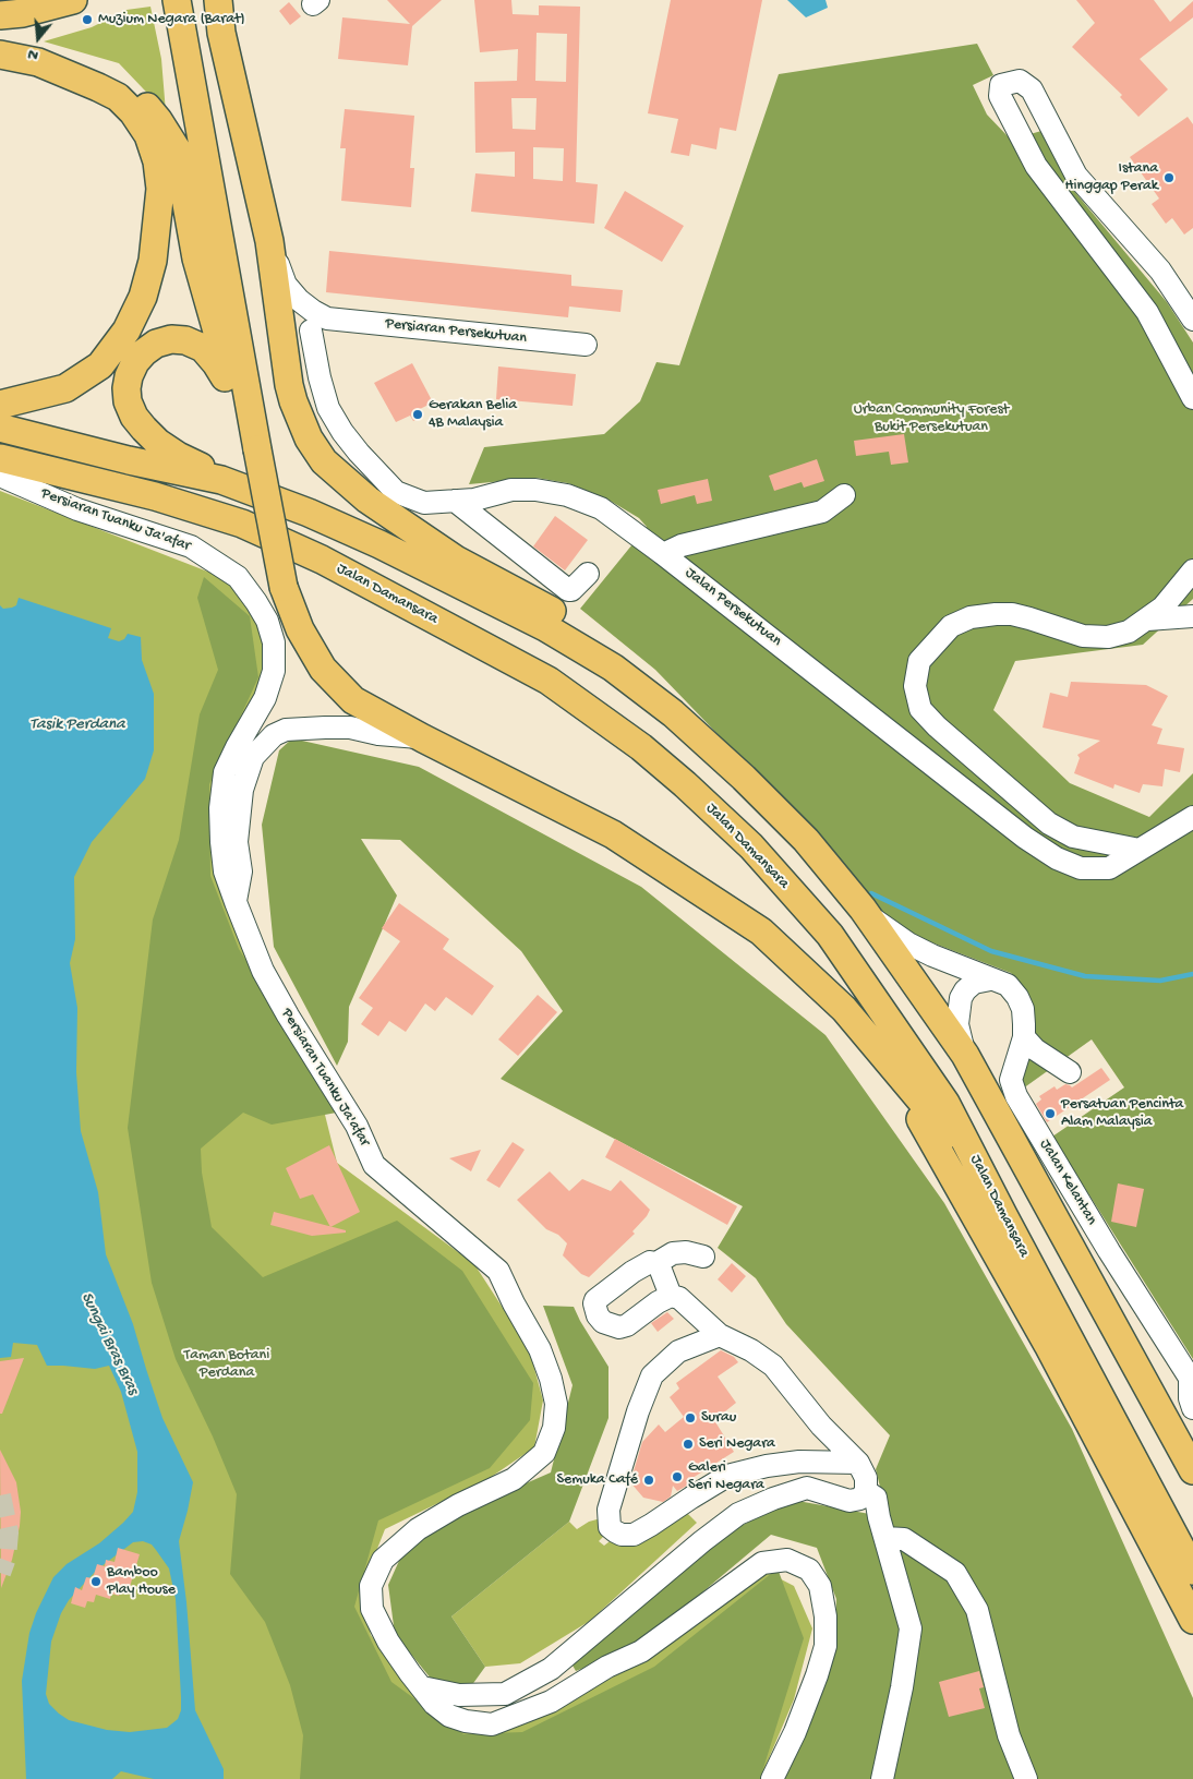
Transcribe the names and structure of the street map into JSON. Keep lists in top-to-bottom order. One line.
{"streets":{"main road":["Jalan Damansara"],"street":["Persiaran Persekutuan","Persiaran Tuanku Ja'afar","Jalan Persekutuan","Jalan Kelantan"]},"crossings":[["Persiaran Persekutuan","Jalan Persekutuan"]],"water":["Tasik Perdana","Sungai Bras Bras"],"parks":["Urban Community Forest Bukit Persekutuan","Taman Botani Perdana"],"places":["Muzium Negara (Barat)","Istana Hinggap Perak","Gerakan Belia 4B Malaysia","Persatuan Pencinta Alam Malaysia","Surau","Seri Negara","Galeri Seri Negara","Semuka Café","Bamboo Play House"],"north":"bottom"}
